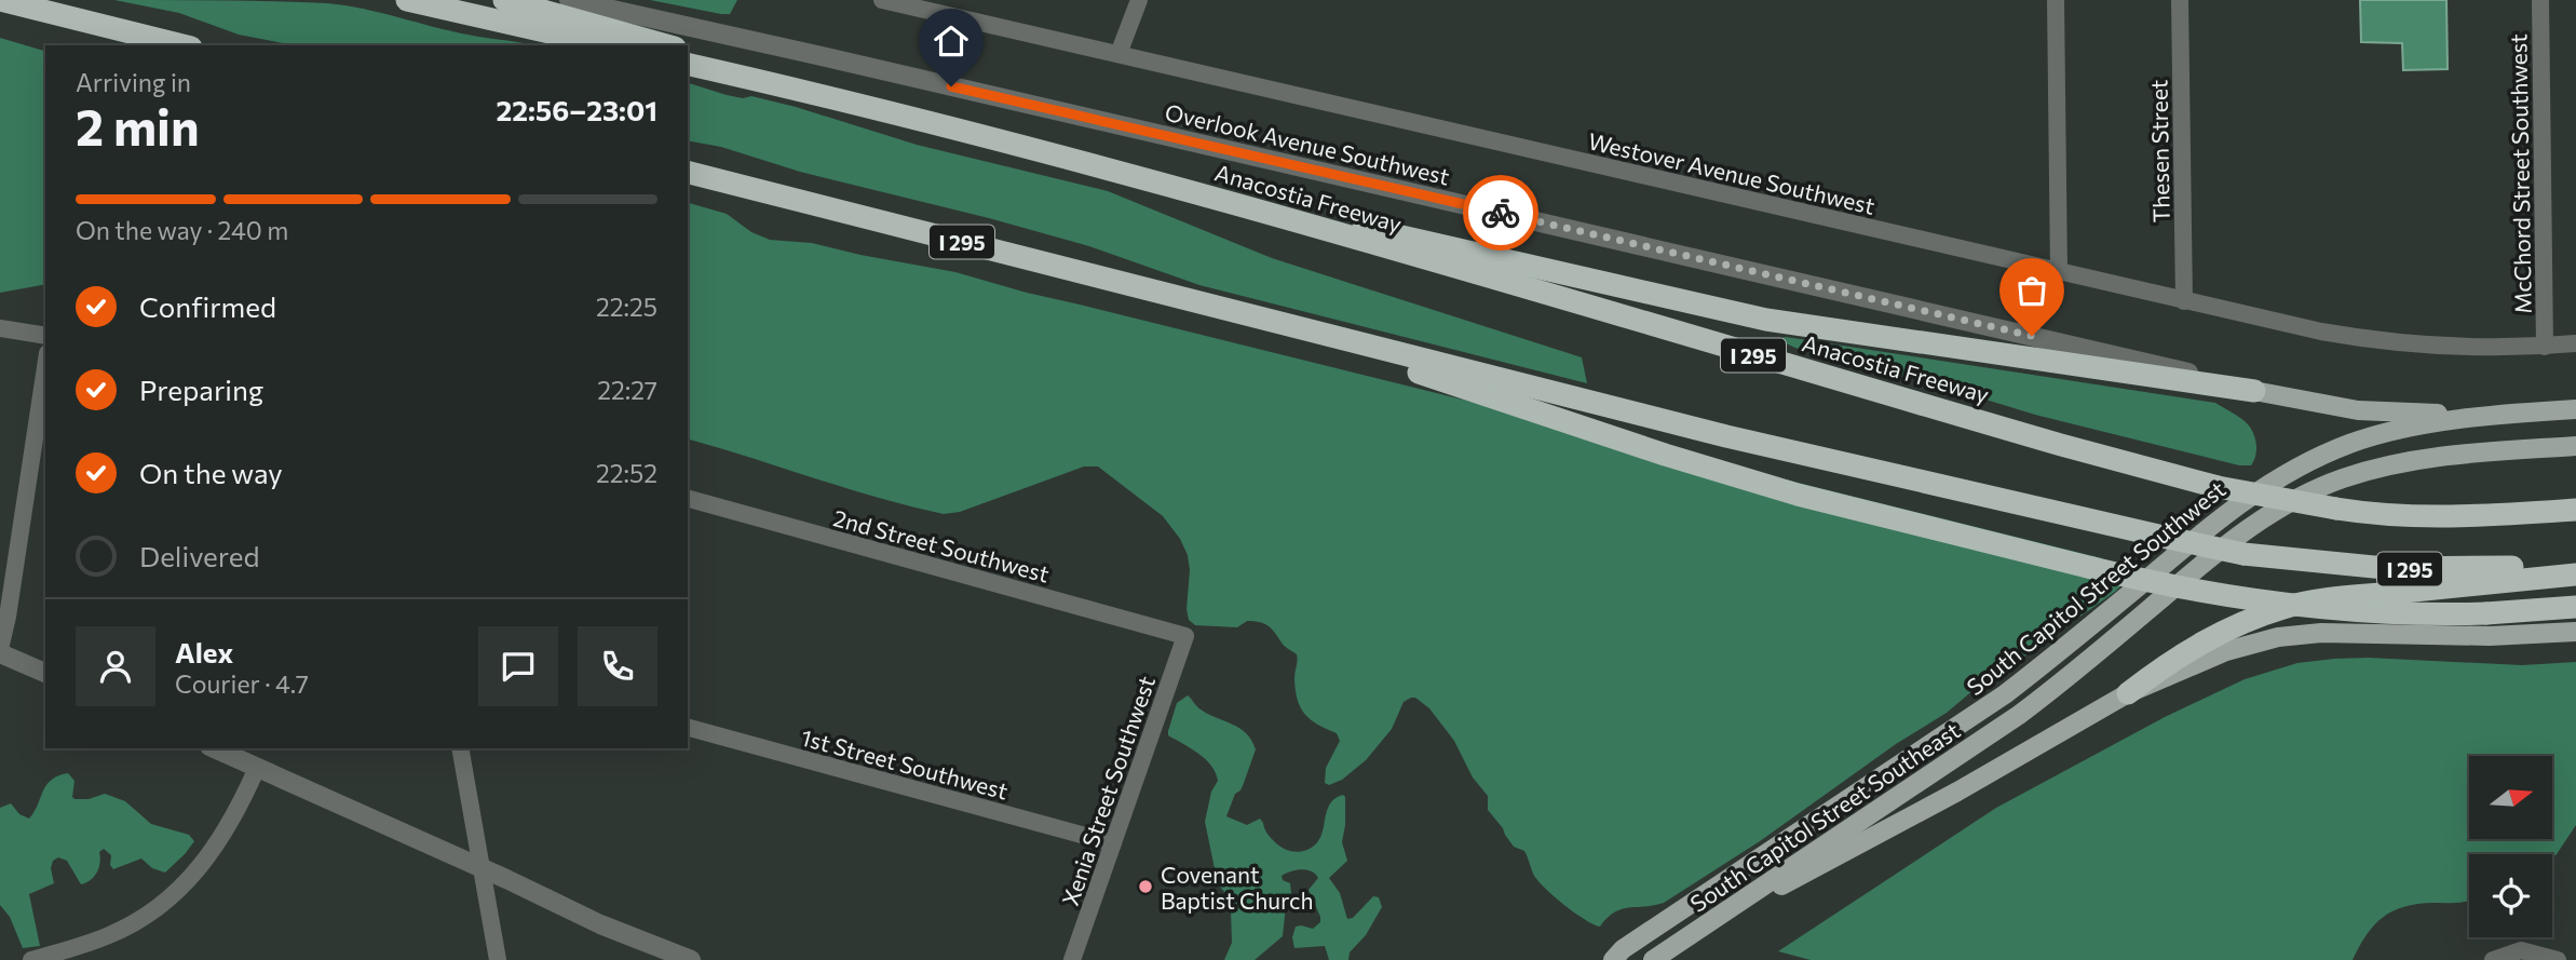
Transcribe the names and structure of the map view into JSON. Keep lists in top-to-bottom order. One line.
{"streets":{"highway":["Anacostia Freeway","I 295"],"main road":["South Capitol Street Southwest","South Capitol Street Southeast"],"street":["Overlook Avenue Southwest","Thesen Street","Westover Avenue Southwest","McChord Street Southwest","2nd Street Southwest","1st Street Southwest","Xenia Street Southwest"]},"crossings":[["Thesen Street","Westover Avenue Southwest"],["Westover Avenue Southwest","McChord Street Southwest"],["2nd Street Southwest","Xenia Street Southwest"],["1st Street Southwest","Xenia Street Southwest"]],"places":["Covenant Baptist Church"],"north":"right","page":{"heading":["2 min","Arriving in","22:56–23:01"],"panel":["Alex","Courier · 4.7"],"bar":"On the way · 240 m","list":[["Confirmed","22:25"],["Preparing","22:27"],["On the way","22:52"],"Delivered"]}}
